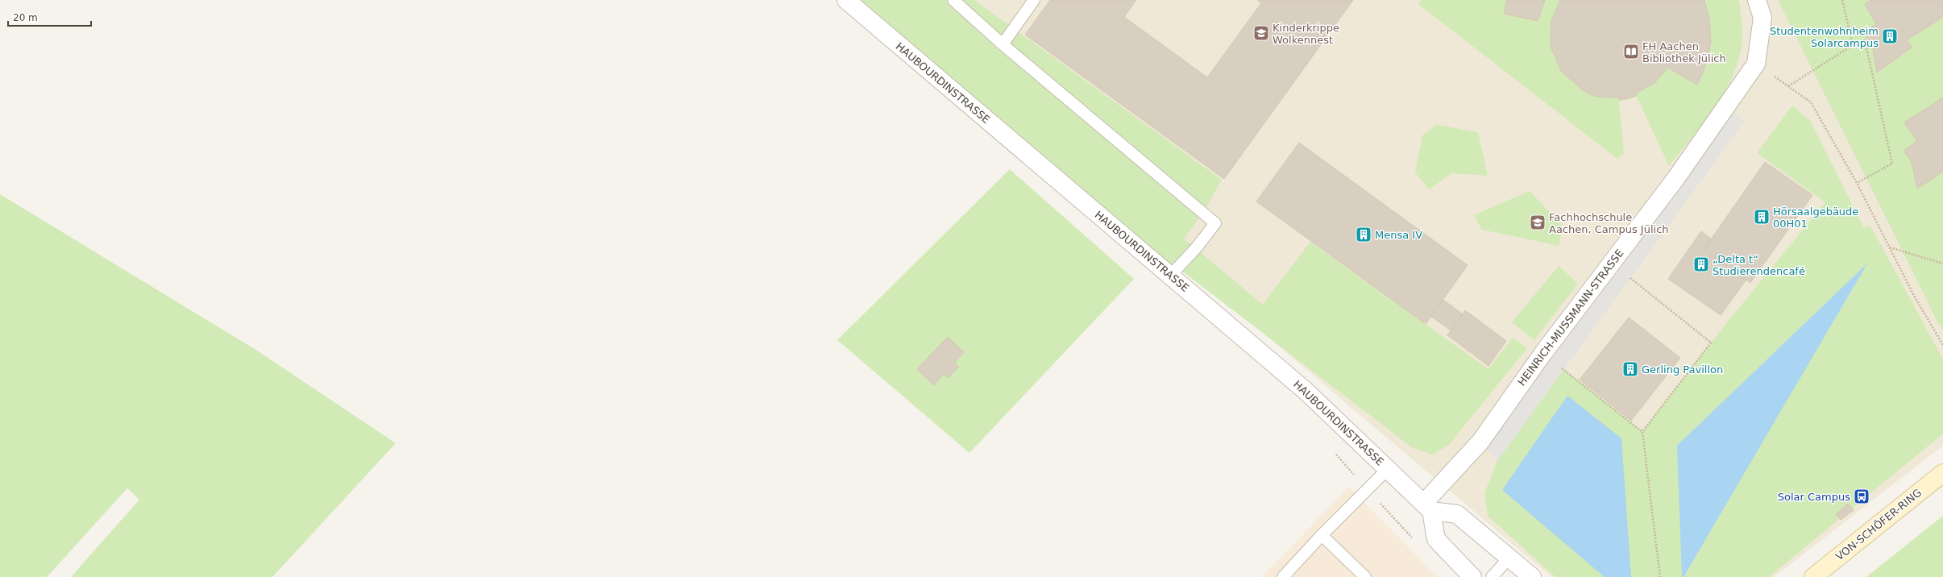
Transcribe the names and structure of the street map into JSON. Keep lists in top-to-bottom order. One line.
{"streets":{"main road":["VON-SCHÖFER-RING"],"street":["HAUBOURDINSTRASSE","HEINRICH-MUSSMANN-STRASSE"]},"crossings":[["HAUBOURDINSTRASSE","HEINRICH-MUSSMANN-STRASSE"]],"places":{"school or university":["Kinderkrippe Wolkennest","Fachhochschule Aachen, Campus Jülich"],"building":["Studentenwohnheim Solarcampus","Hörsaalgebäude 00H01","Mensa IV","„Delta t“ Studierendencafé","Gerling Pavillon"],"library":["FH Aachen Bibliothek Jülich"],"bus stop":["Solar Campus"]},"scale_bar":"20 m"}
